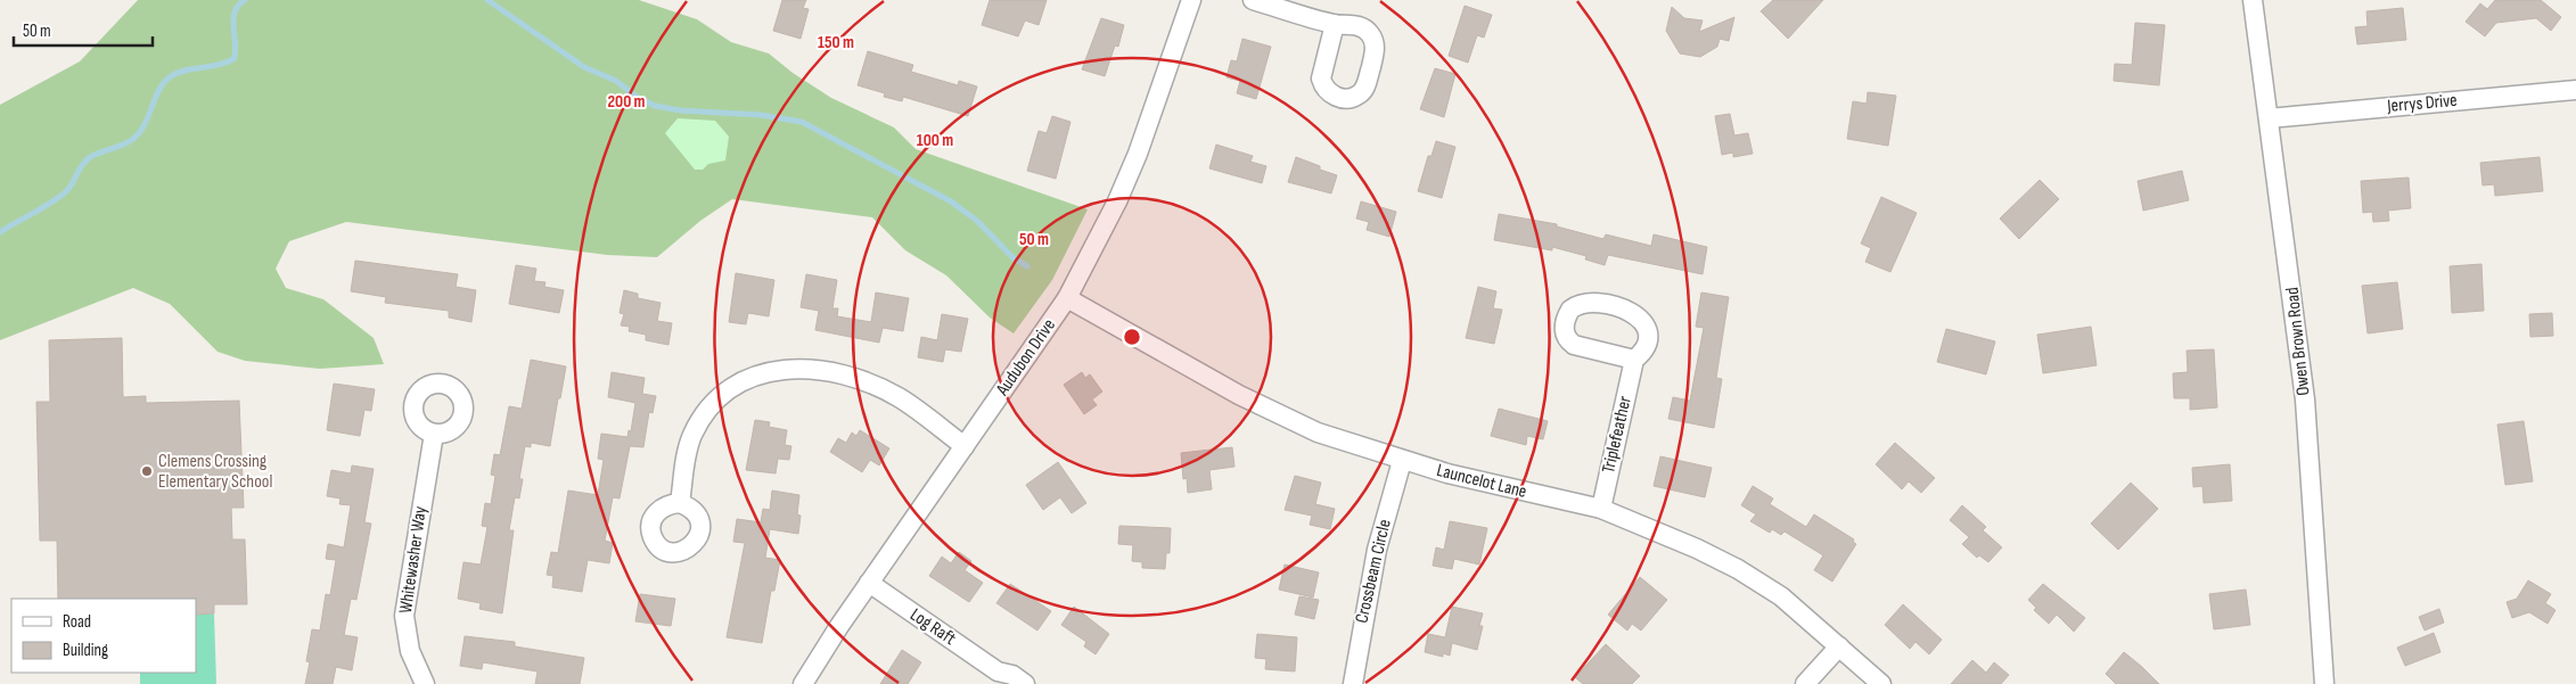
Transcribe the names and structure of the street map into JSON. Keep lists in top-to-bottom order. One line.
{"streets":{"street":["Jerrys Drive","Owen Brown Road","Audubon Drive","Triplefeather","Launcelot Lane","Whitewasher Way","Crossbeam Circle","Log Raft"]},"crossings":[["Jerrys Drive","Owen Brown Road"],["Audubon Drive","Launcelot Lane"],["Audubon Drive","Log Raft"],["Triplefeather","Launcelot Lane"],["Launcelot Lane","Crossbeam Circle"]],"places":["Clemens Crossing Elementary School"],"legend":["Road","Building"],"scale_bar":"50 m","rings":["150 m","200 m","100 m","50 m"]}
